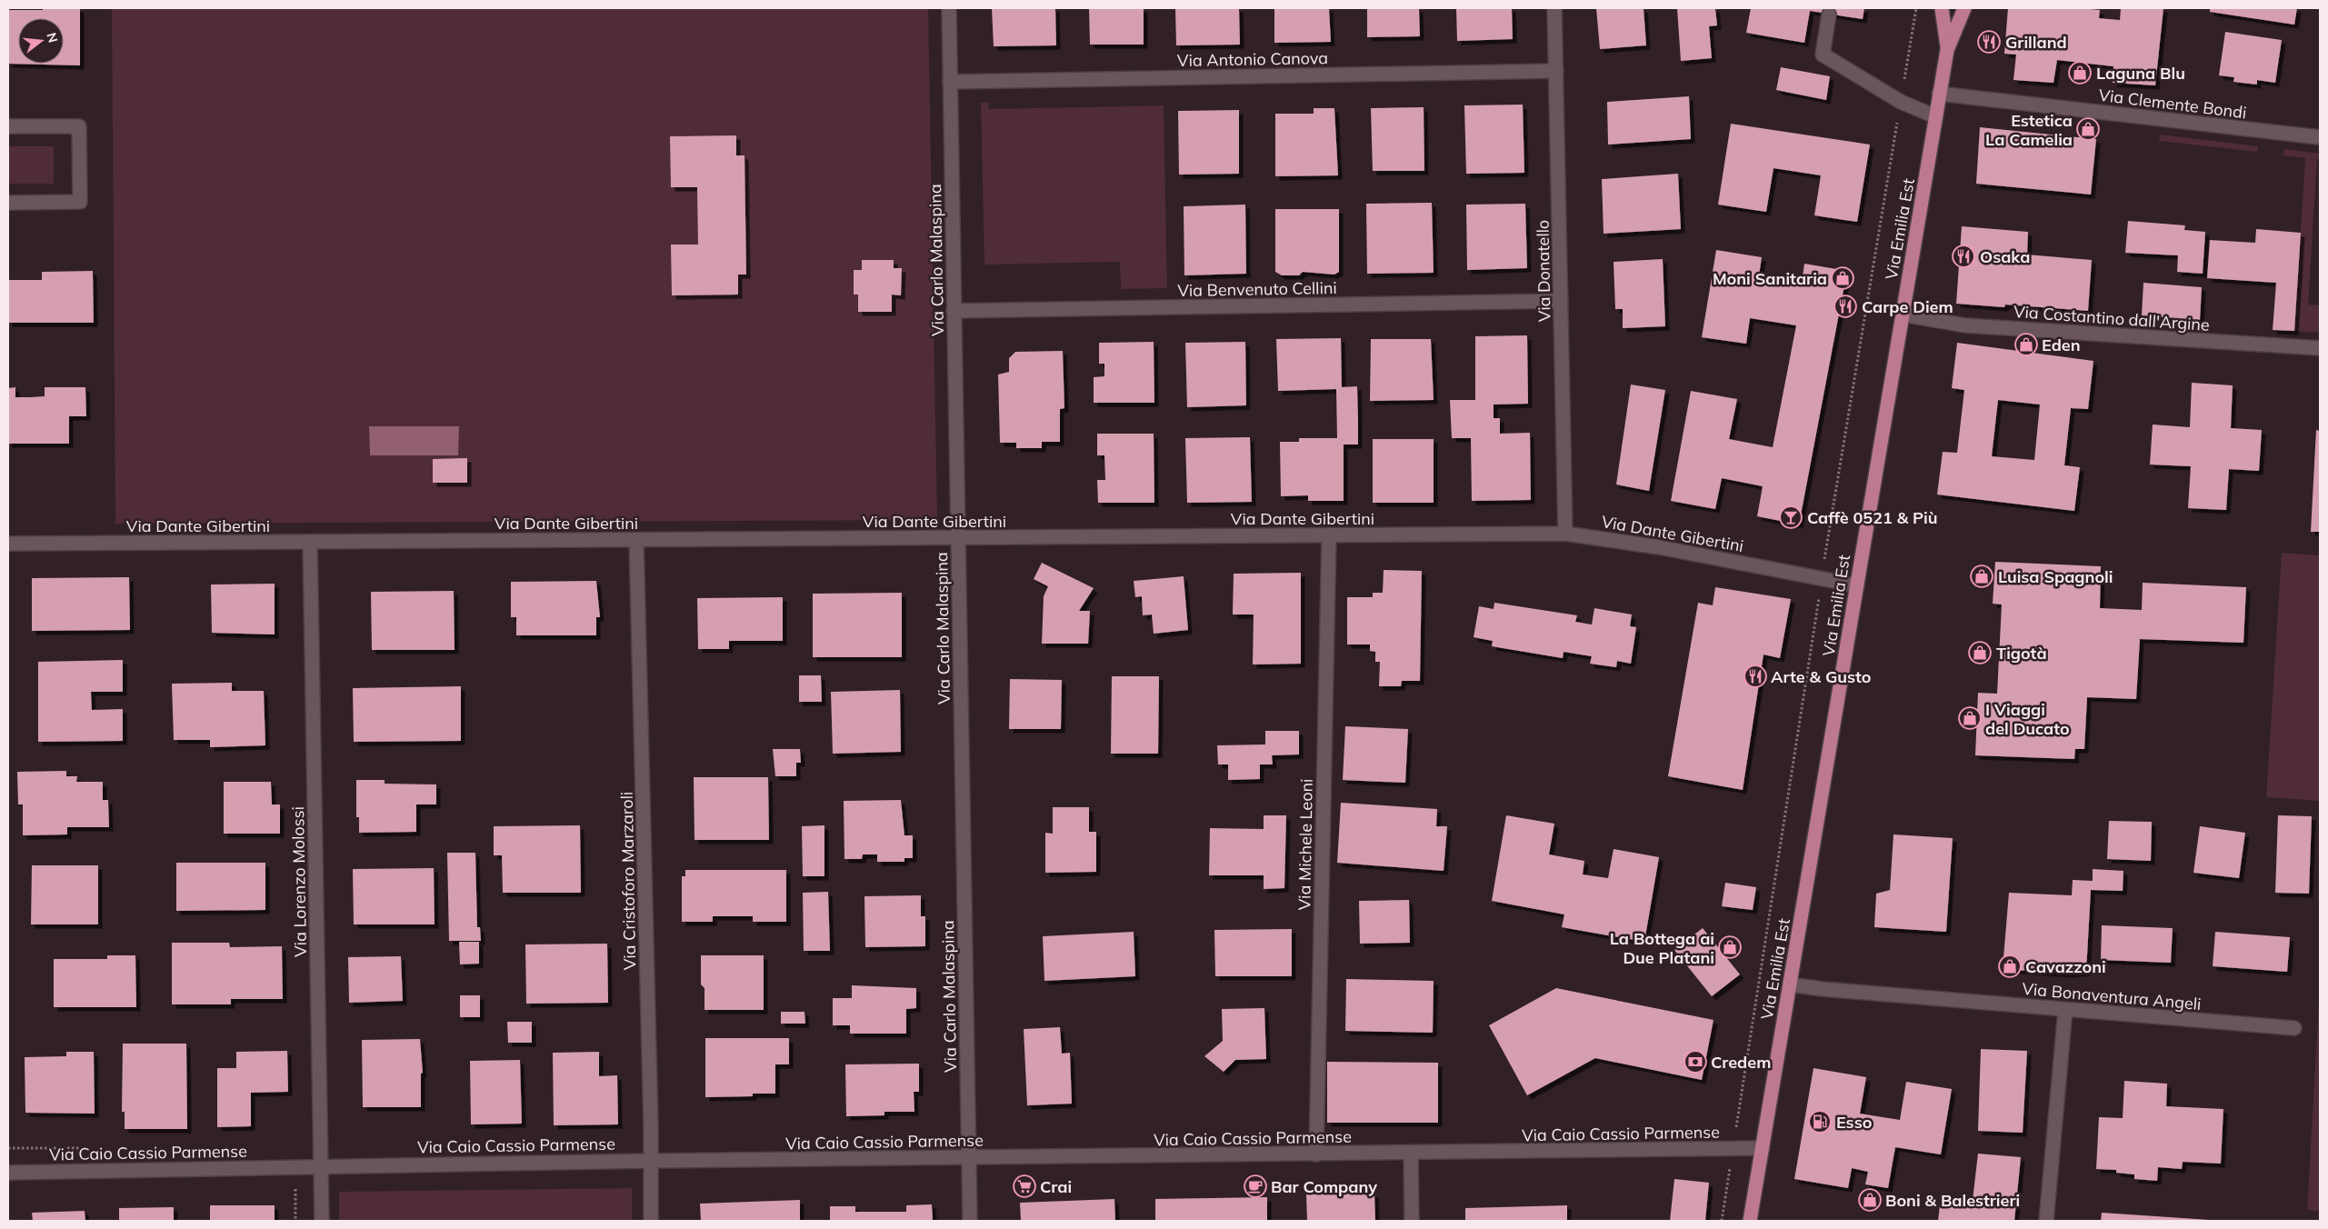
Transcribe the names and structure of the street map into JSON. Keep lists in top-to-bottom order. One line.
{"streets":{"main road":["Via Emilia Est"],"street":["Via Antonio Canova","Via Clemente Bondi","Via Carlo Malaspina","Via Donatello","Via Benvenuto Cellini","Via Costantino dall'Argine","Via Dante Gibertini","Via Michele Leoni","Via Cristoforo Marzaroli","Via Lorenzo Molossi","Via Bonaventura Angeli","Via Caio Cassio Parmense"]},"crossings":[["Via Antonio Canova","Via Carlo Malaspina"],["Via Antonio Canova","Via Donatello"],["Via Clemente Bondi","Via Emilia Est"],["Via Emilia Est","Via Costantino dall'Argine"],["Via Emilia Est","Via Dante Gibertini"],["Via Emilia Est","Via Bonaventura Angeli"],["Via Emilia Est","Via Caio Cassio Parmense"],["Via Carlo Malaspina","Via Benvenuto Cellini"],["Via Carlo Malaspina","Via Dante Gibertini"],["Via Carlo Malaspina","Via Caio Cassio Parmense"],["Via Donatello","Via Benvenuto Cellini"],["Via Donatello","Via Dante Gibertini"],["Via Dante Gibertini","Via Michele Leoni"],["Via Dante Gibertini","Via Cristoforo Marzaroli"],["Via Dante Gibertini","Via Lorenzo Molossi"],["Via Michele Leoni","Via Caio Cassio Parmense"],["Via Cristoforo Marzaroli","Via Caio Cassio Parmense"],["Via Lorenzo Molossi","Via Caio Cassio Parmense"]],"places":{"restaurant":["Grilland","Osaka","Carpe Diem","Arte & Gusto"],"shop":["Laguna Blu","Estetica La Camelia","Moni Sanitaria","Eden","Luisa Spagnoli","Tigotà","I Viaggi del Ducato","La Bottega ai Due Platani","Cavazzoni","Boni & Balestrieri"],"bar":["Caffè 0521 & Più"],"bank":["Credem"],"fuel station":["Esso"],"supermarket":["Crai"],"cafe":["Bar Company"]},"north":"right"}
